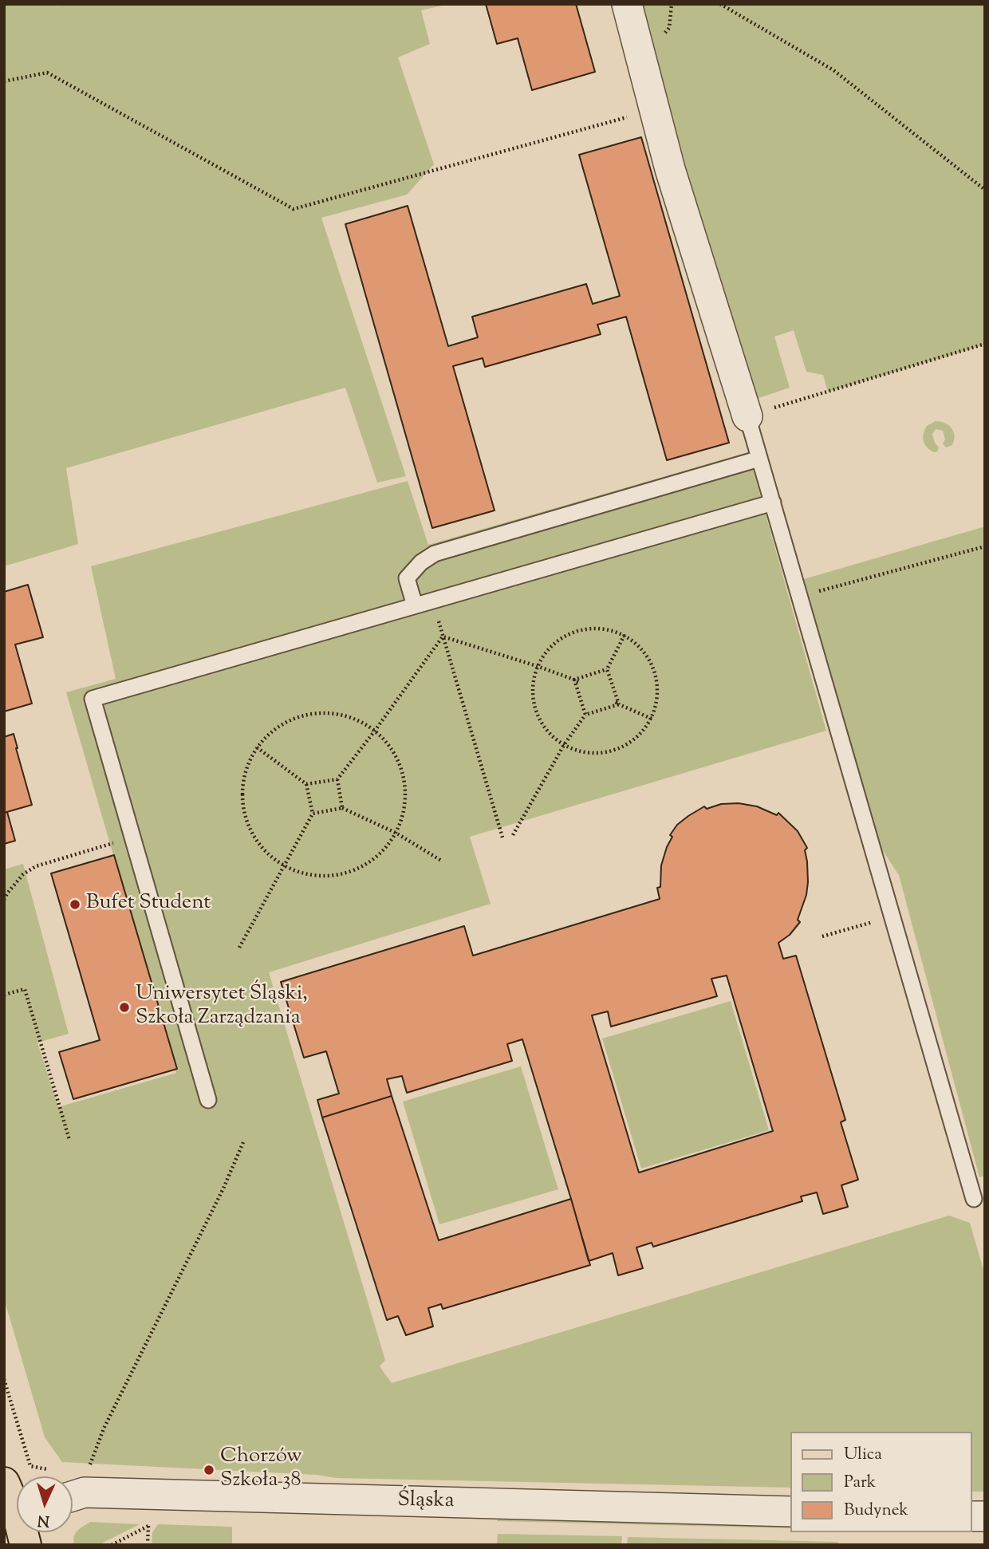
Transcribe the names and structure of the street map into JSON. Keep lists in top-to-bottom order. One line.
{"streets":{"street":["Śląska"]},"places":["Bufet Student","Uniwersytet Śląski, Szkoła Zarządzania","Chorzów Szkoła 38"],"legend":["Ulica","Park","Budynek"],"north":"bottom"}
